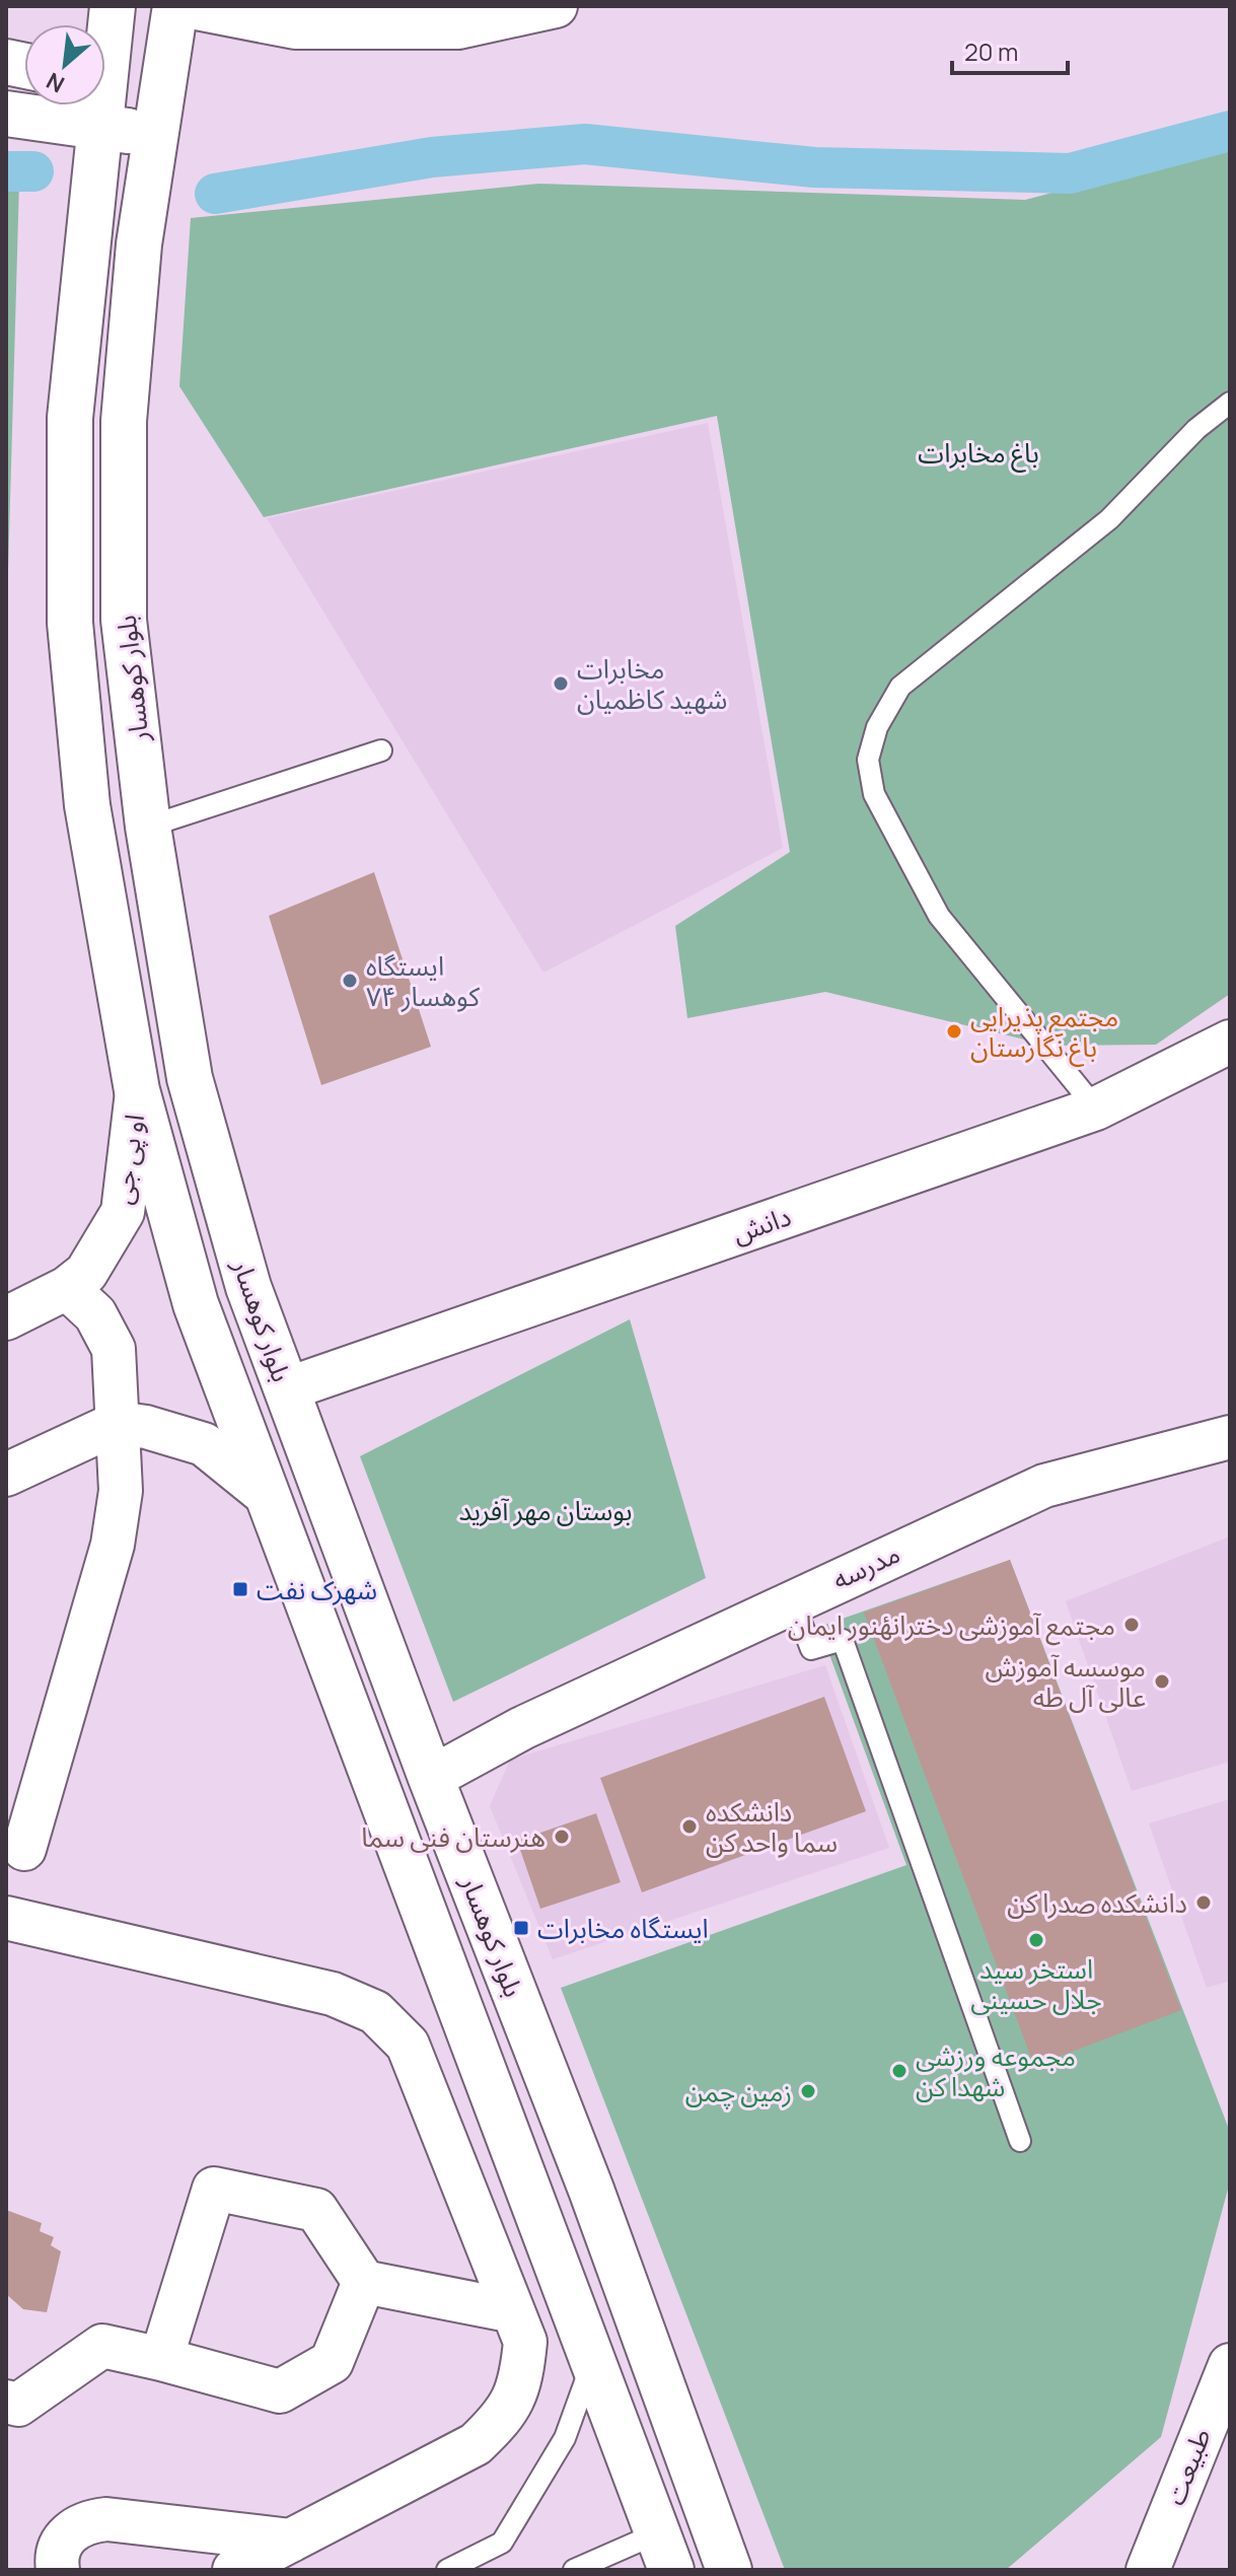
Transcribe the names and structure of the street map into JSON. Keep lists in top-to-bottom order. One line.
{"streets":{"main road":["بلوار کوهسار"],"street":["او پی جی","دانش","مدرسه","طبیعت"]},"crossings":[["بلوار کوهسار","او پی جی"],["بلوار کوهسار","دانش"],["بلوار کوهسار","مدرسه"]],"parks":["باغ مخابرات","بوستان مهر آفرید"],"places":{"other":["مخابرات شهید کاظمیان","ایستگاه ۷۴ کوهسار","مجتمع پذیرایی باغ نگارستان","مجتمع آموزشی دخترانهٔنور ایمان","موسسه آموزش عالی آل طه","دانشکده سما واحد کن","هنرستان فنی سما","دانشکده صدرا کن","استخر سید جلال حسینی","مجموعه ورزشی شهدا کن","زمین چمن"],"transit":["شهرک نفت","ایستگاه مخابرات"]},"scale_bar":"20 m","north":"bottom left"}
